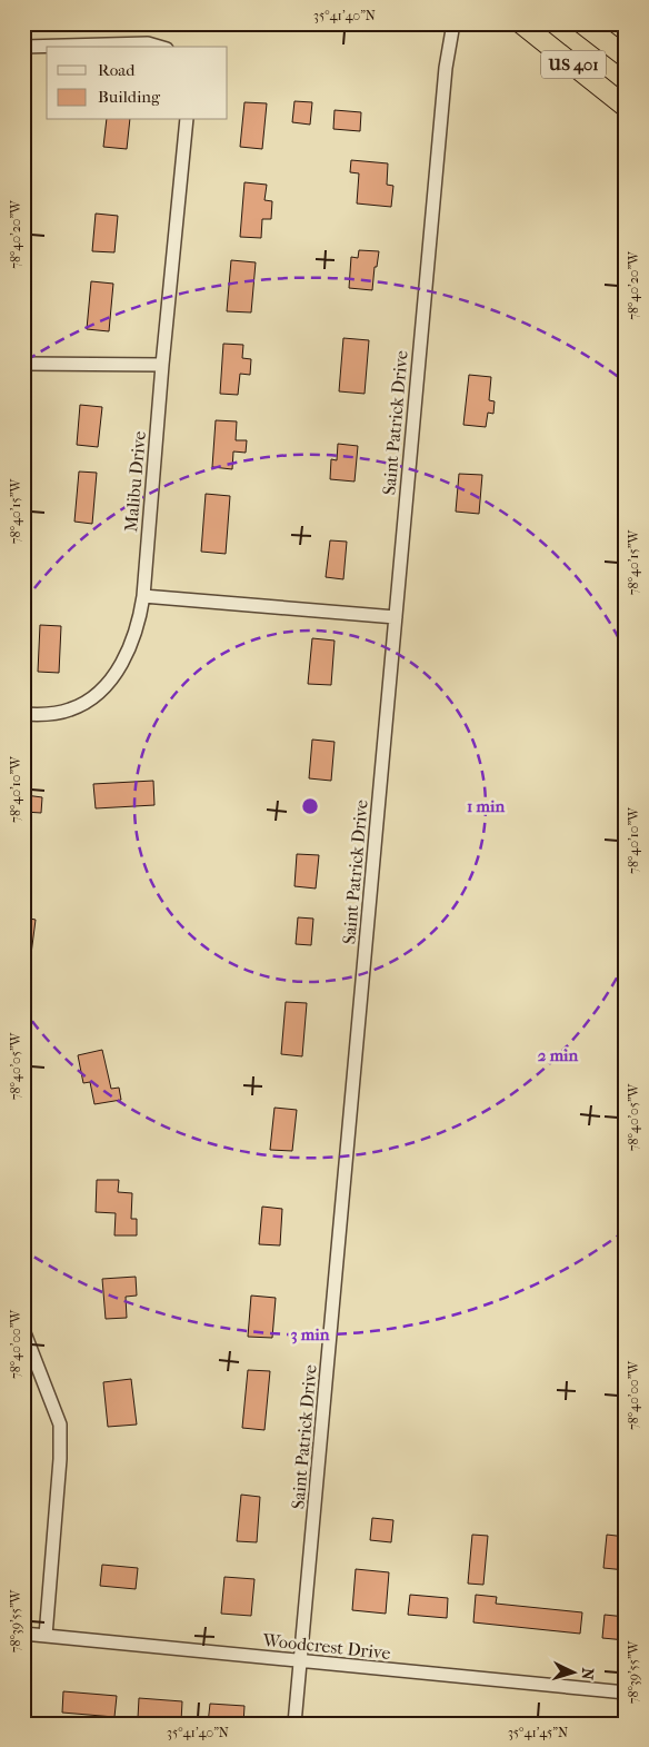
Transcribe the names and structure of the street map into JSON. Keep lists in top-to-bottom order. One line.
{"streets":{"highway":["US 401"],"street":["Saint Patrick Drive","Malibu Drive","Woodcrest Drive"]},"crossings":[["Saint Patrick Drive","Woodcrest Drive"]],"legend":["Road","Building"],"north":"right","coordinates":["35°41'40\"N","78°40'20\"W","78°40'15\"W","78°40'10\"W","78°40'05\"W","78°40'00\"W","78°39'55\"W","35°41'45\"N"],"rings":["1 min","2 min","3 min"]}
